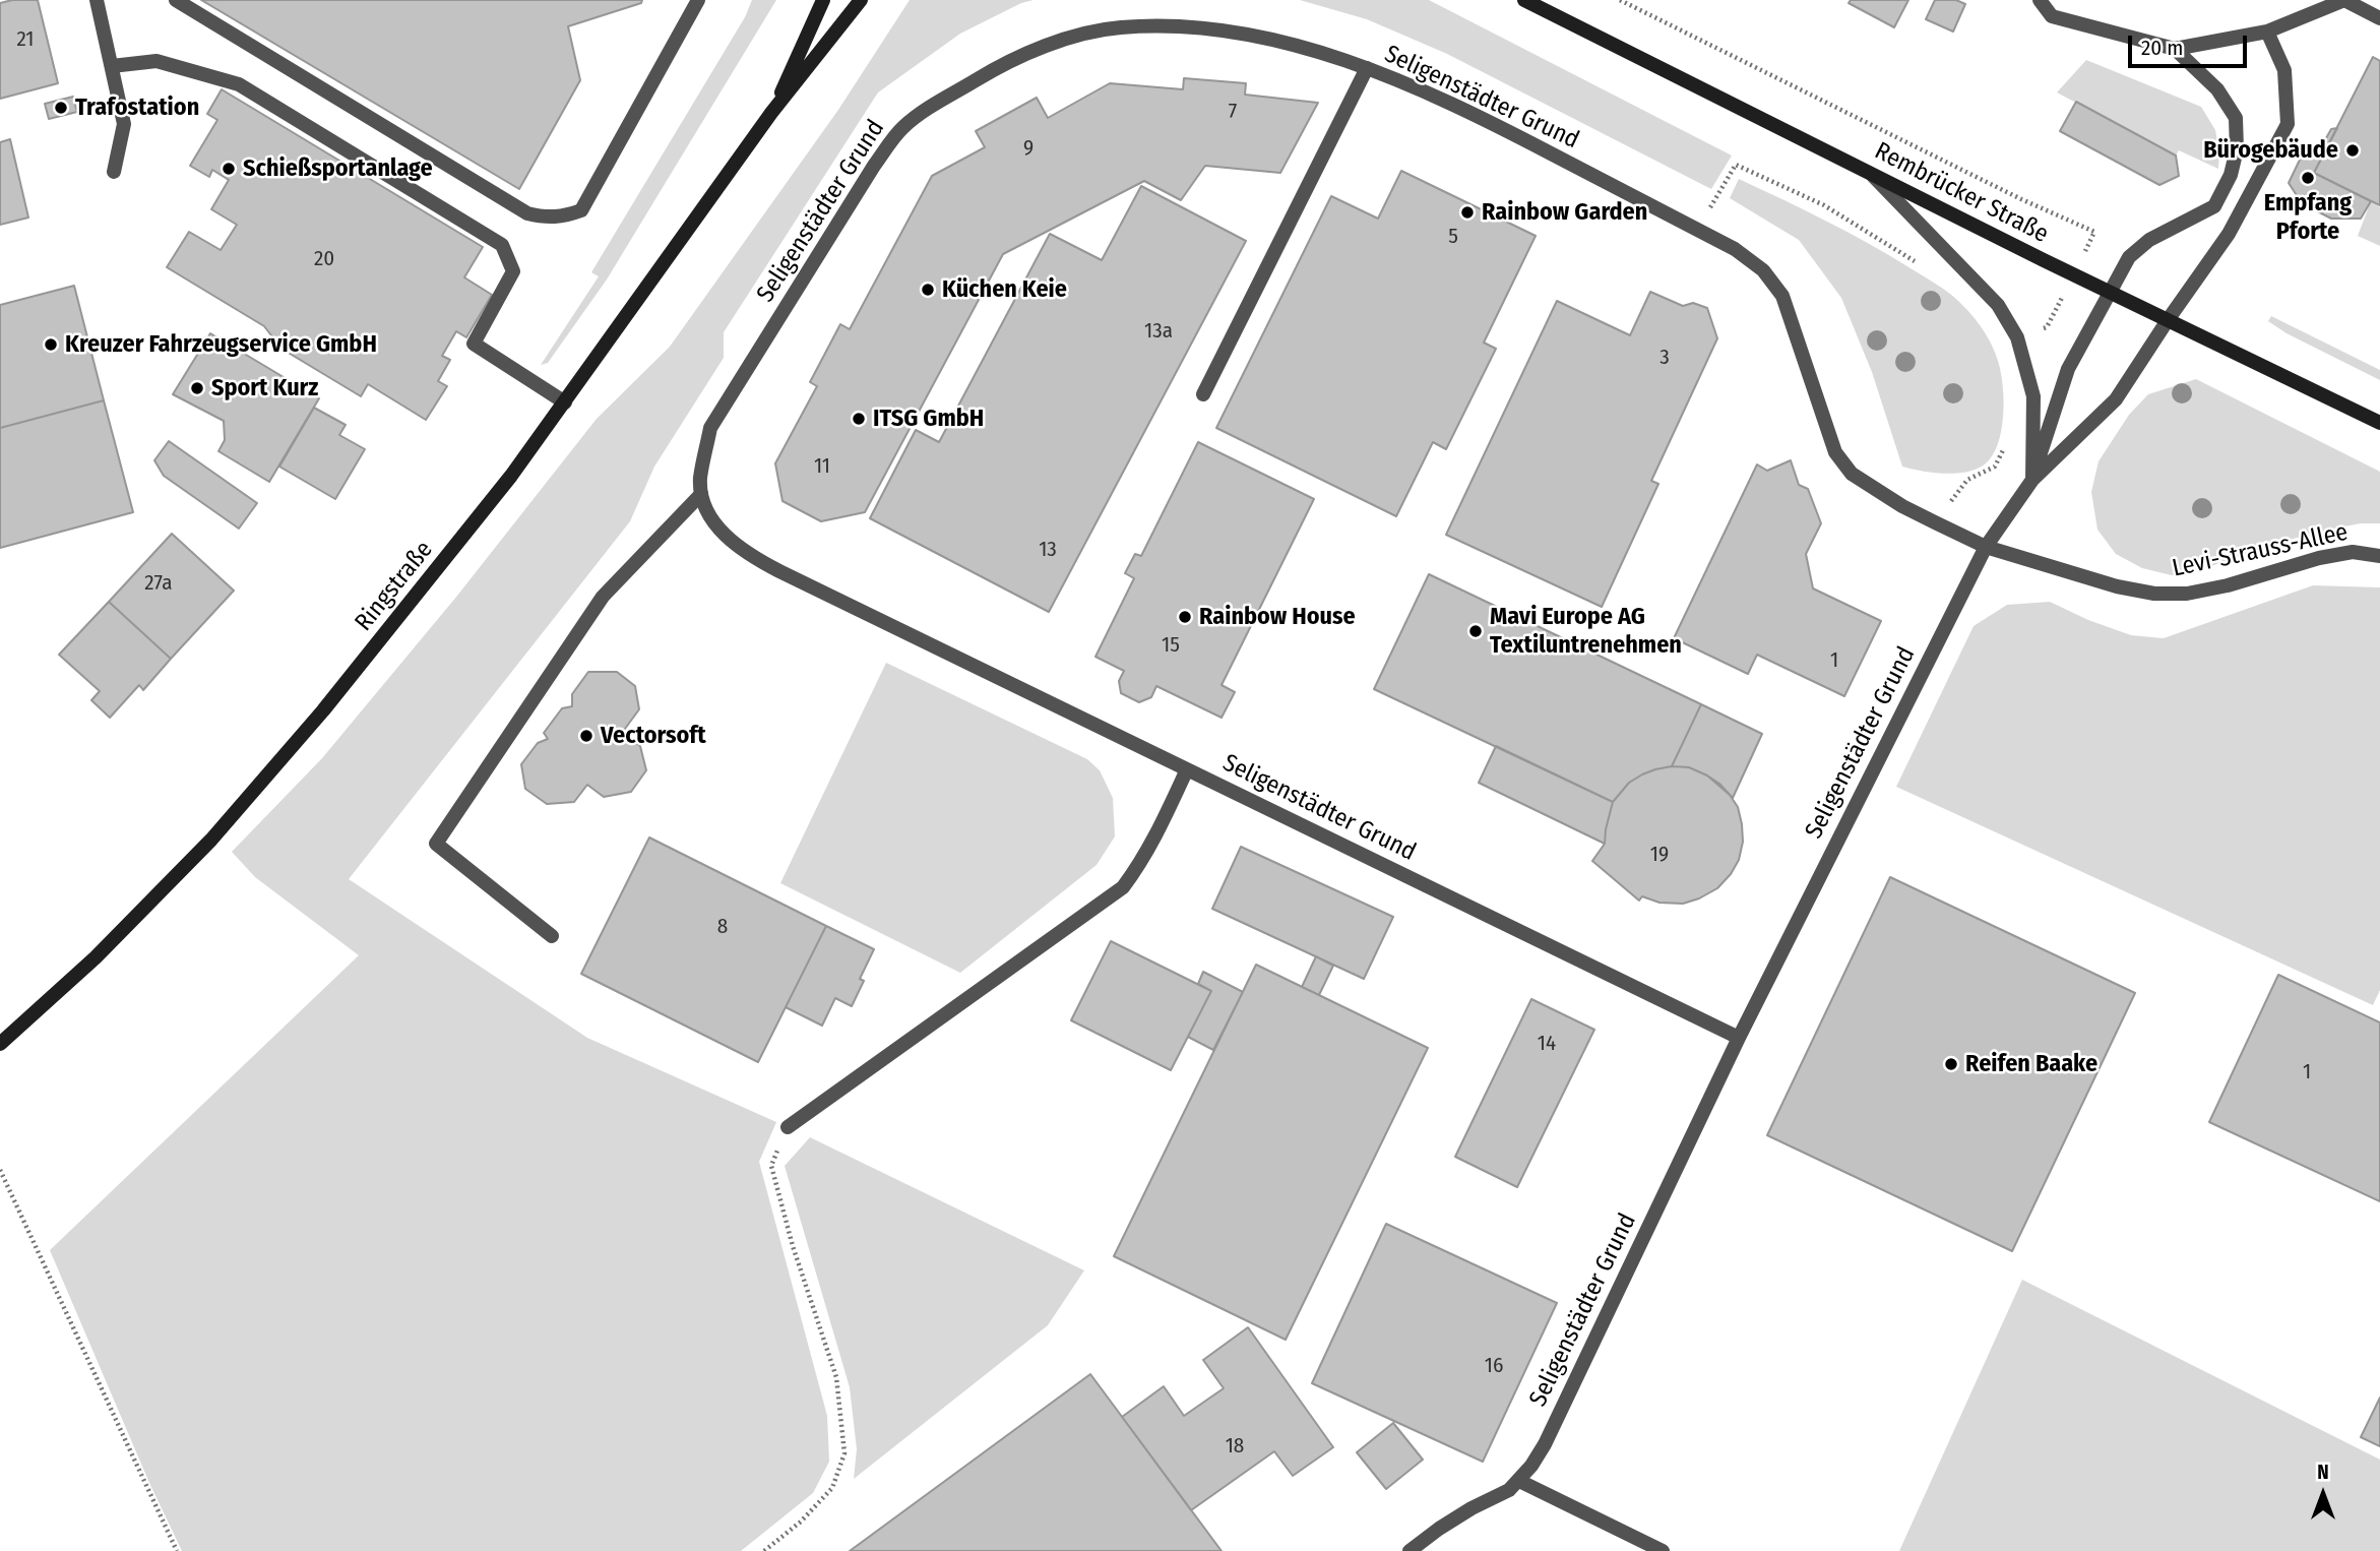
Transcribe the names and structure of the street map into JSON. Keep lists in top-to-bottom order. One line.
{"streets":{"main road":["Rembrücker Straße","Ringstraße"],"street":["Seligenstädter Grund","Levi-Strauss-Allee"]},"crossings":[["Seligenstädter Grund","Rembrücker Straße"],["Seligenstädter Grund","Levi-Strauss-Allee"]],"places":["Trafostation","Bürogebäude","Schießsportanlage","Empfang Pforte","Rainbow Garden","Küchen Keie","Kreuzer Fahrzeugservice GmbH","Sport Kurz","ITSG GmbH","Rainbow House","Mavi Europe AG Textiluntrenehmen","Vectorsoft","Reifen Baake"],"house_numbers":["21","7","9","5","20","13a","3","11","13","27a","15","1","19","8","14","1","16","18"],"scale_bar":"20 m","north":"top"}
